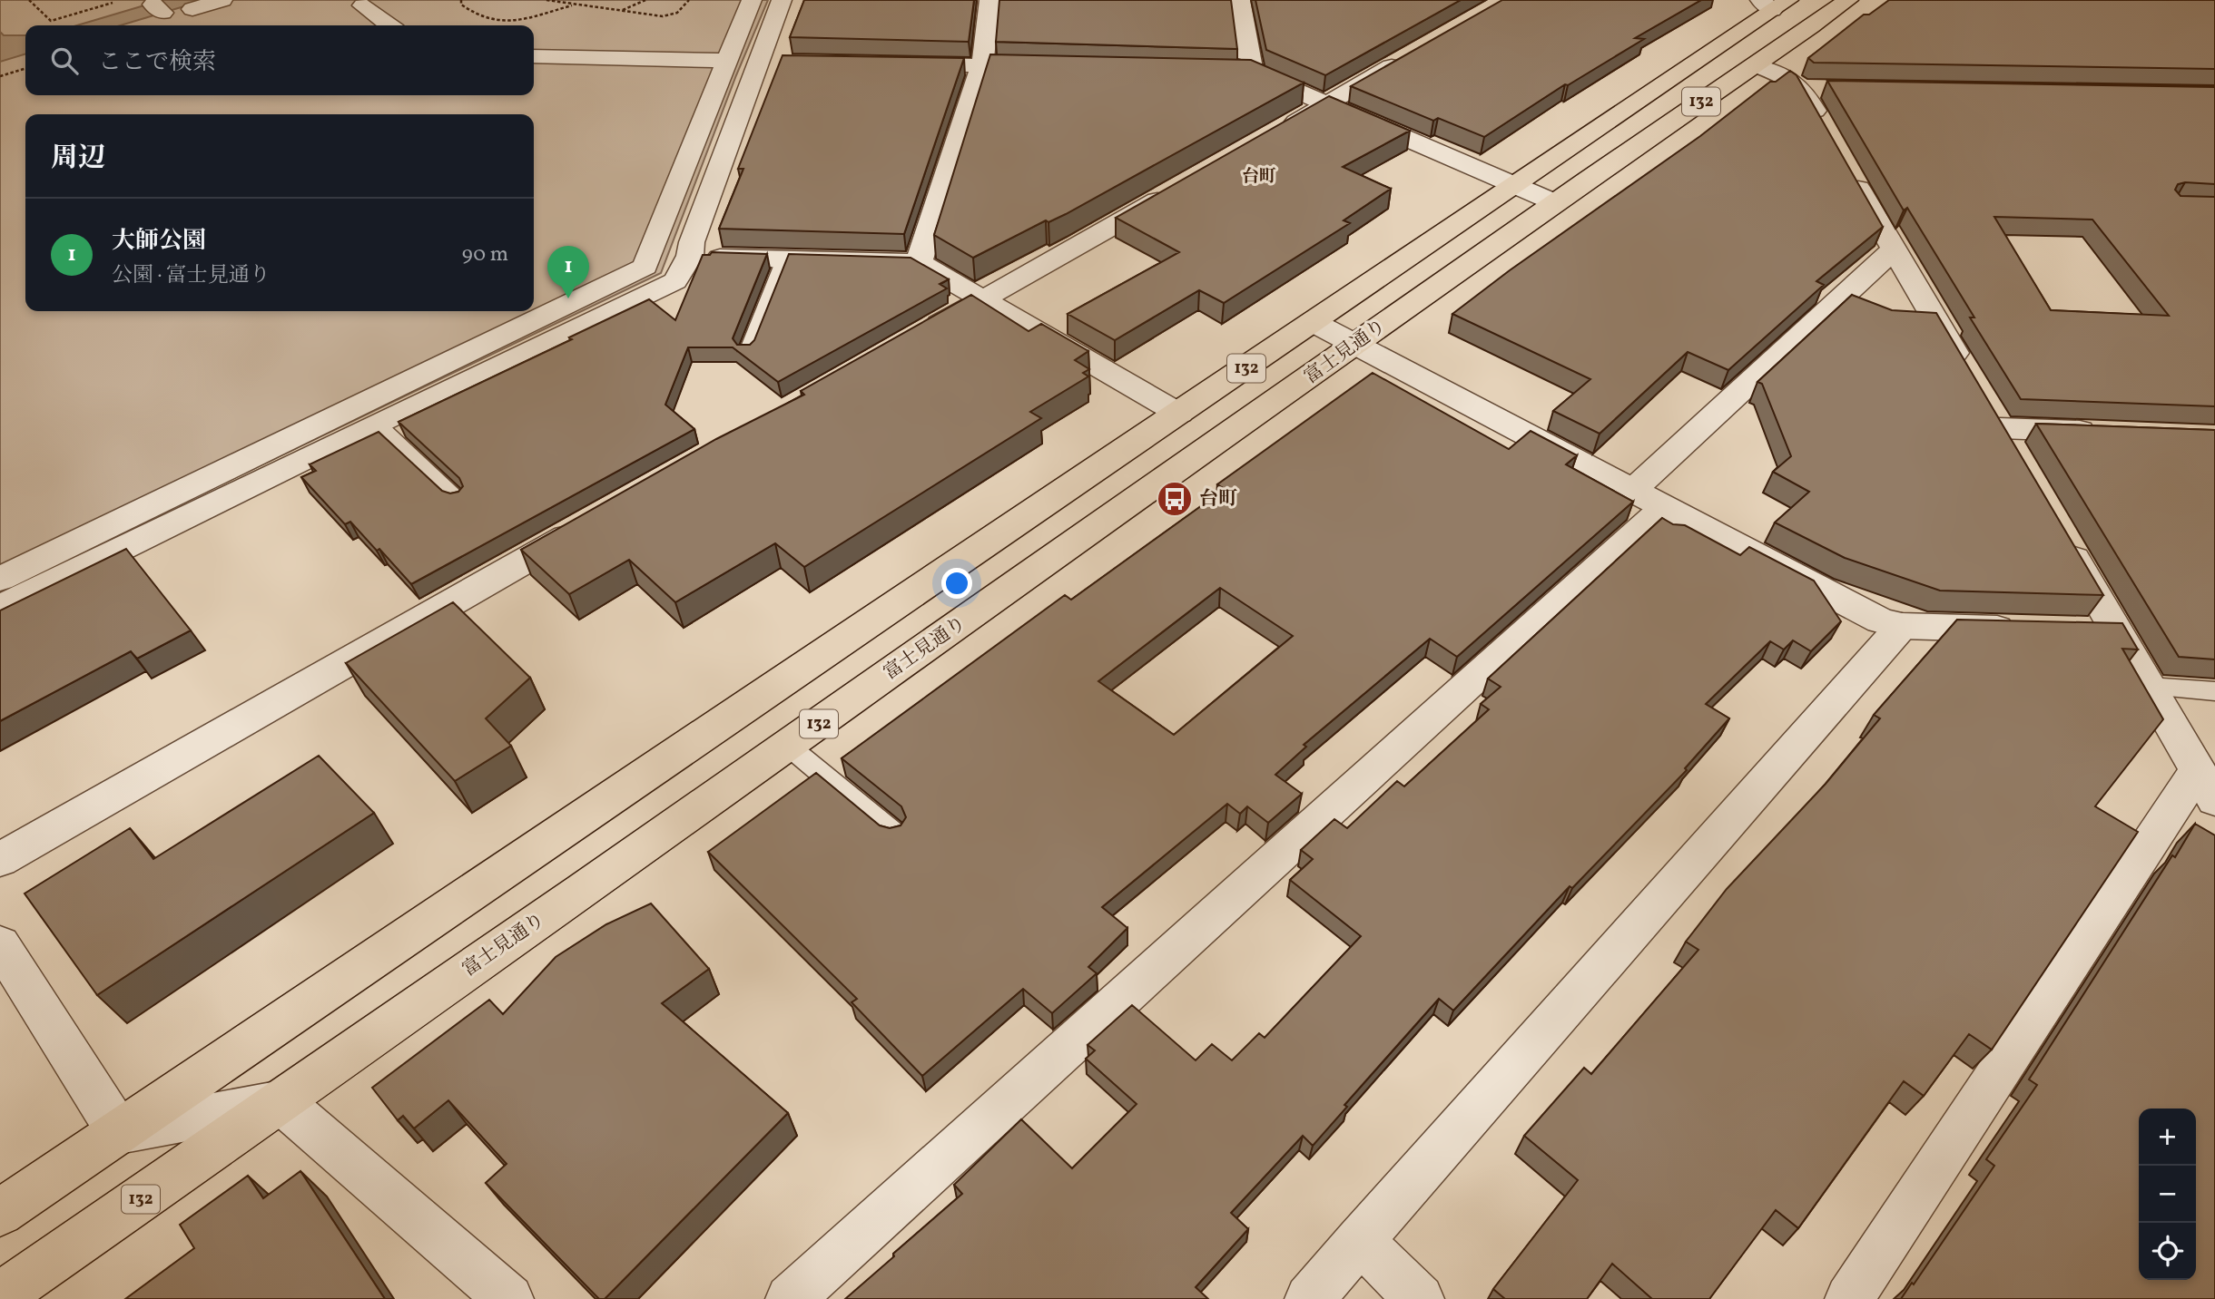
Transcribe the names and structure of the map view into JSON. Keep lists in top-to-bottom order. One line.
{"streets":{"highway":["132","富士見通り"]},"districts":["台町"],"places":{"bus stop":["台町"]},"page":{"search":"ここで検索","heading":"周辺","list":[{"mark":"1","name":"大師公園","note":"公園 · 富士見通り","value":"90 m"}],"pins":"1","map_buttons":["+","−"]}}
